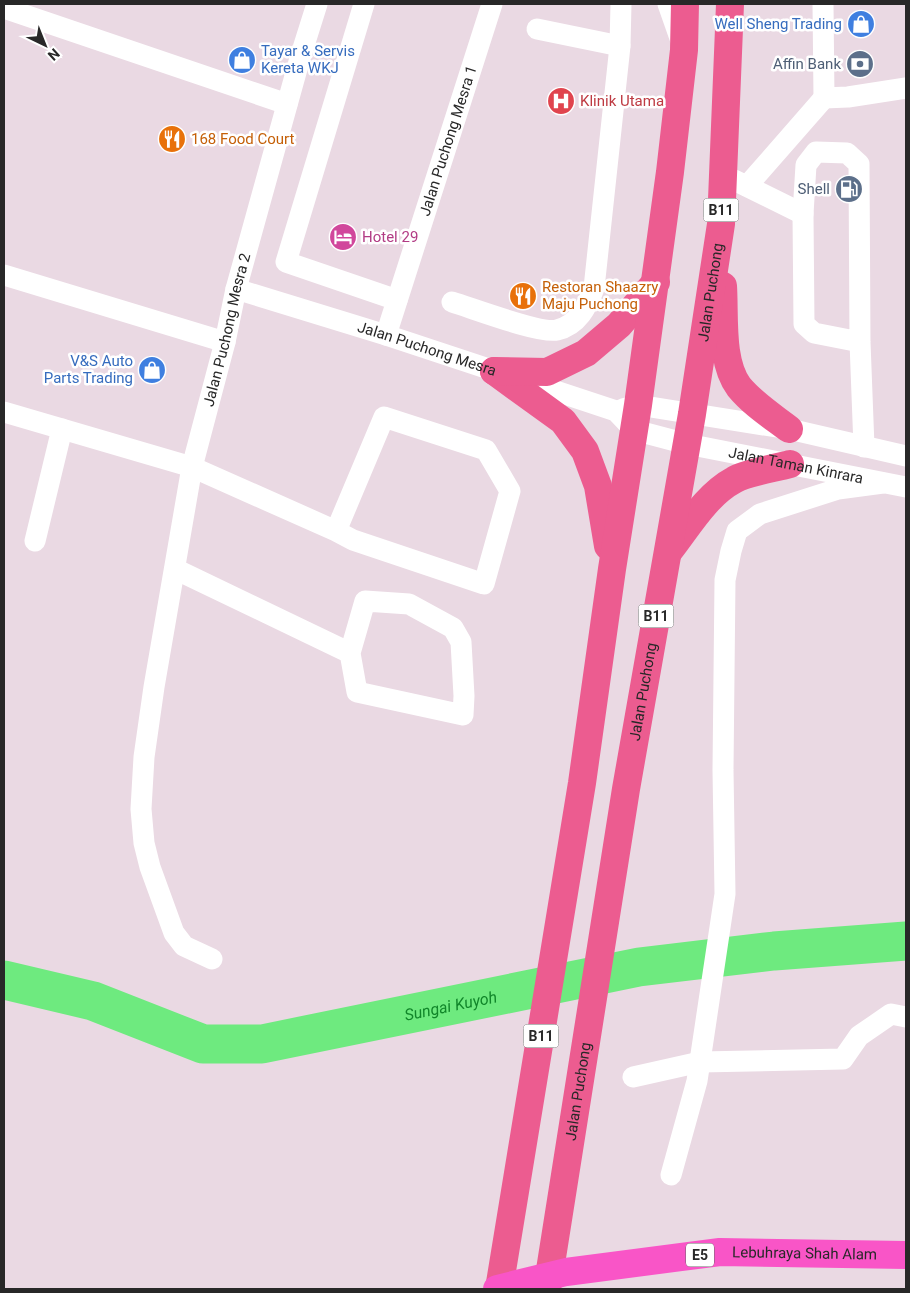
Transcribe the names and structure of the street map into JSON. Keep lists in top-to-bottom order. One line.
{"streets":{"highway":["Lebuhraya Shah Alam","E5"],"main road":["B11","Jalan Puchong"],"street":["Jalan Puchong Mesra 1","Jalan Puchong Mesra 2","Jalan Puchong Mesra","Jalan Taman Kinrara"]},"crossings":[["Jalan Puchong Mesra 1","Jalan Puchong Mesra"],["B11","Jalan Puchong Mesra"],["B11","Jalan Taman Kinrara"],["B11","Lebuhraya Shah Alam"],["Jalan Puchong","Jalan Taman Kinrara"],["Jalan Puchong Mesra 2","Jalan Puchong Mesra"],["Jalan Puchong Mesra","Jalan Taman Kinrara"]],"water":["Sungai Kuyoh"],"places":{"shop":["Well Sheng Trading","Tayar & Servis Kereta WKJ","V&S Auto Parts Trading"],"bank":["Affin Bank"],"hospital":["Klinik Utama"],"restaurant":["168 Food Court","Restoran Shaazry Maju Puchong"],"fuel station":["Shell"],"hotel":["Hotel 29"]},"north":"bottom right"}
